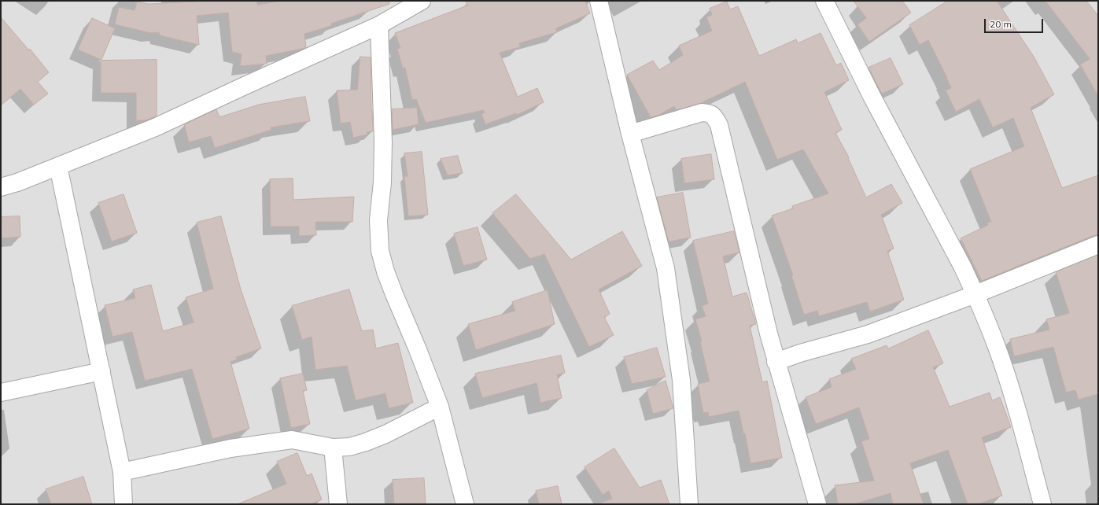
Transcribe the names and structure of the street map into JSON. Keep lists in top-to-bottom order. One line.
{"scale_bar":"20 m"}
